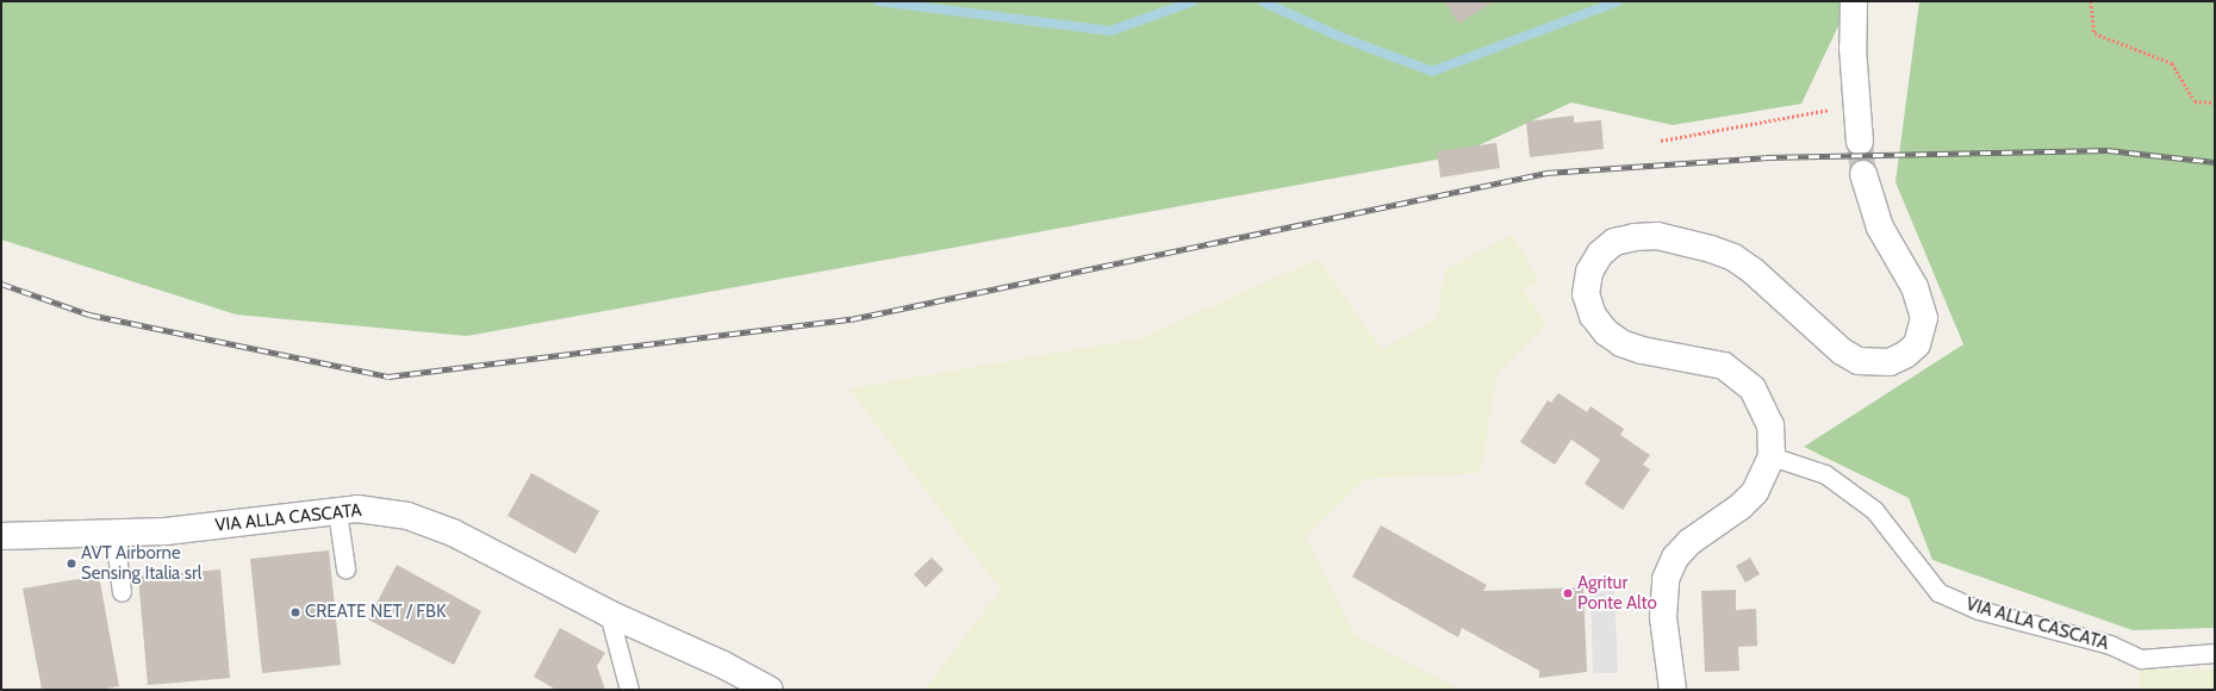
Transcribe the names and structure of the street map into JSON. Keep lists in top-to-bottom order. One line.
{"streets":{"street":["VIA ALLA CASCATA"]},"places":["AVT Airborne Sensing Italia srl","Agritur Ponte Alto","CREATE NET / FBK"]}
